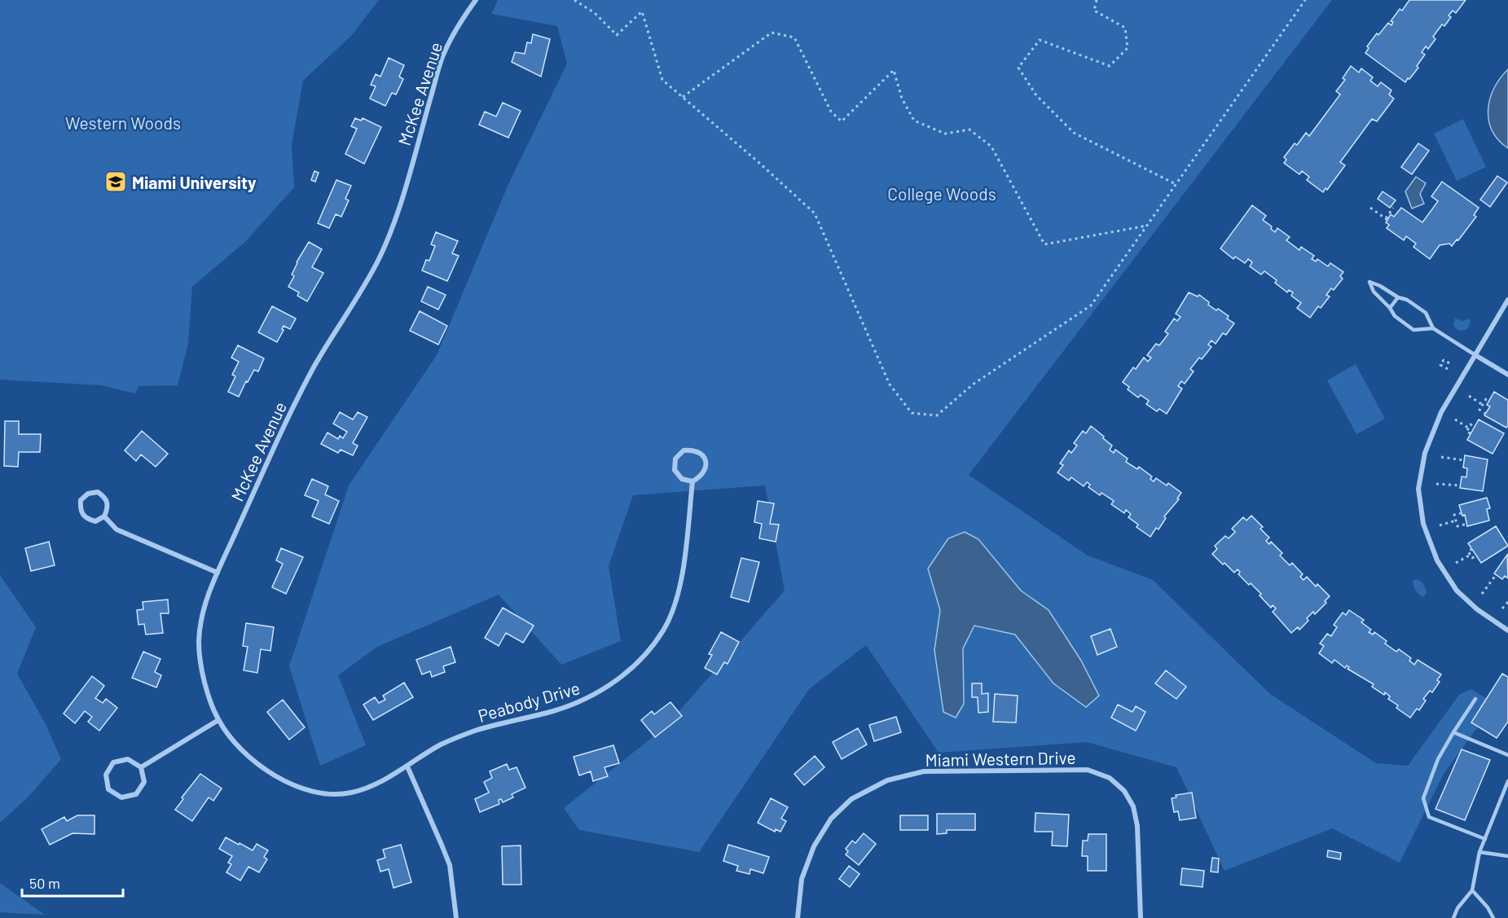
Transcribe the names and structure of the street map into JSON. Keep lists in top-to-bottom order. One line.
{"streets":{"street":["McKee Avenue","Peabody Drive","Miami Western Drive"]},"crossings":[["McKee Avenue","Peabody Drive"]],"parks":["Western Woods","College Woods"],"places":{"school or university":["Miami University"]},"scale_bar":"50 m"}
